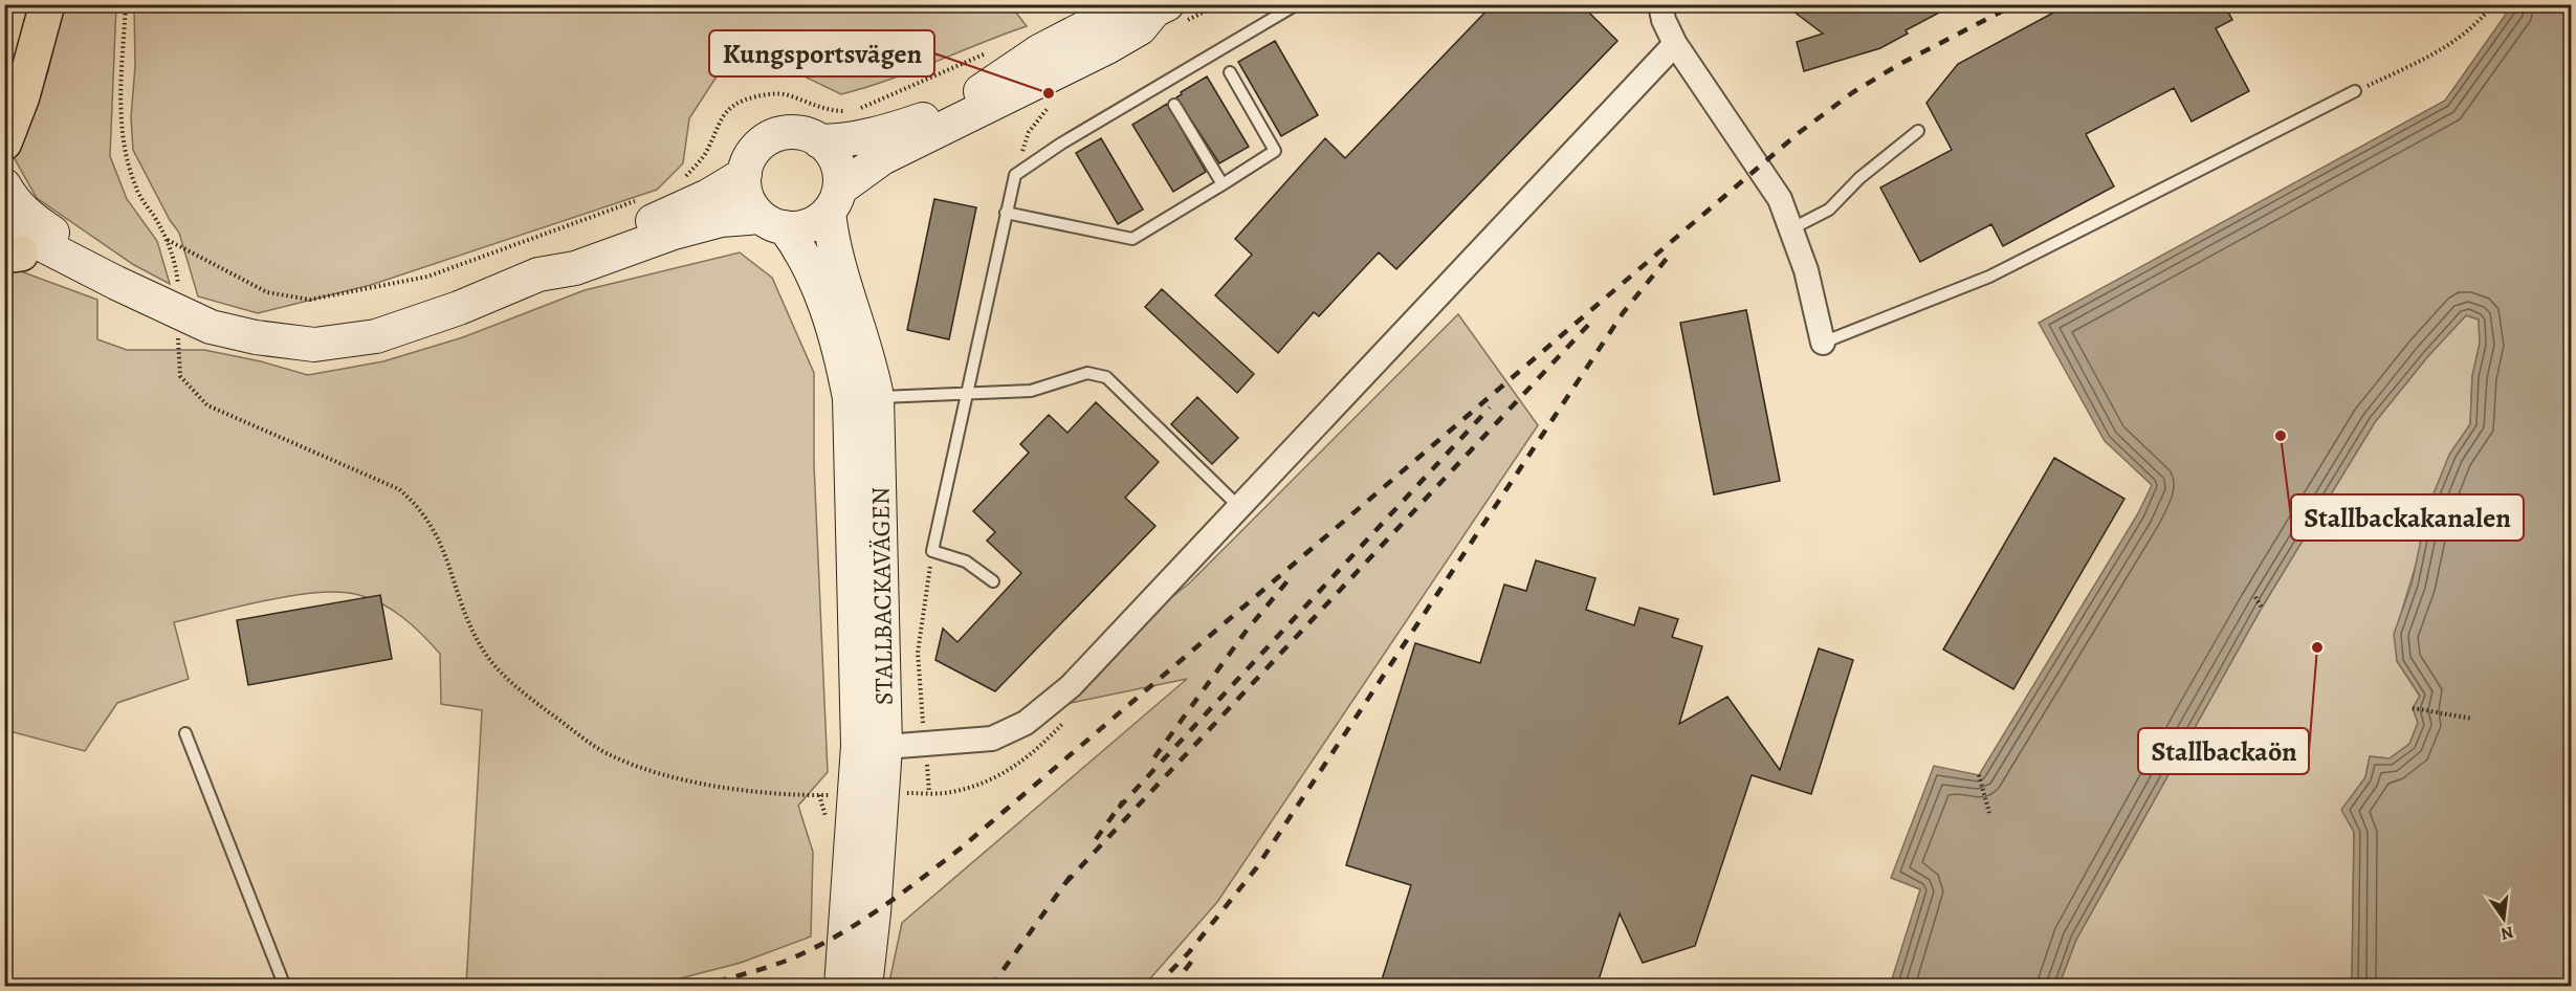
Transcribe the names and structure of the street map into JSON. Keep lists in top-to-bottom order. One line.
{"streets":{"street":["STALLBACKAVÄGEN"]},"places":["Kungsportsvägen","Stallbackakanalen","Stallbackaön"],"north":"bottom"}
